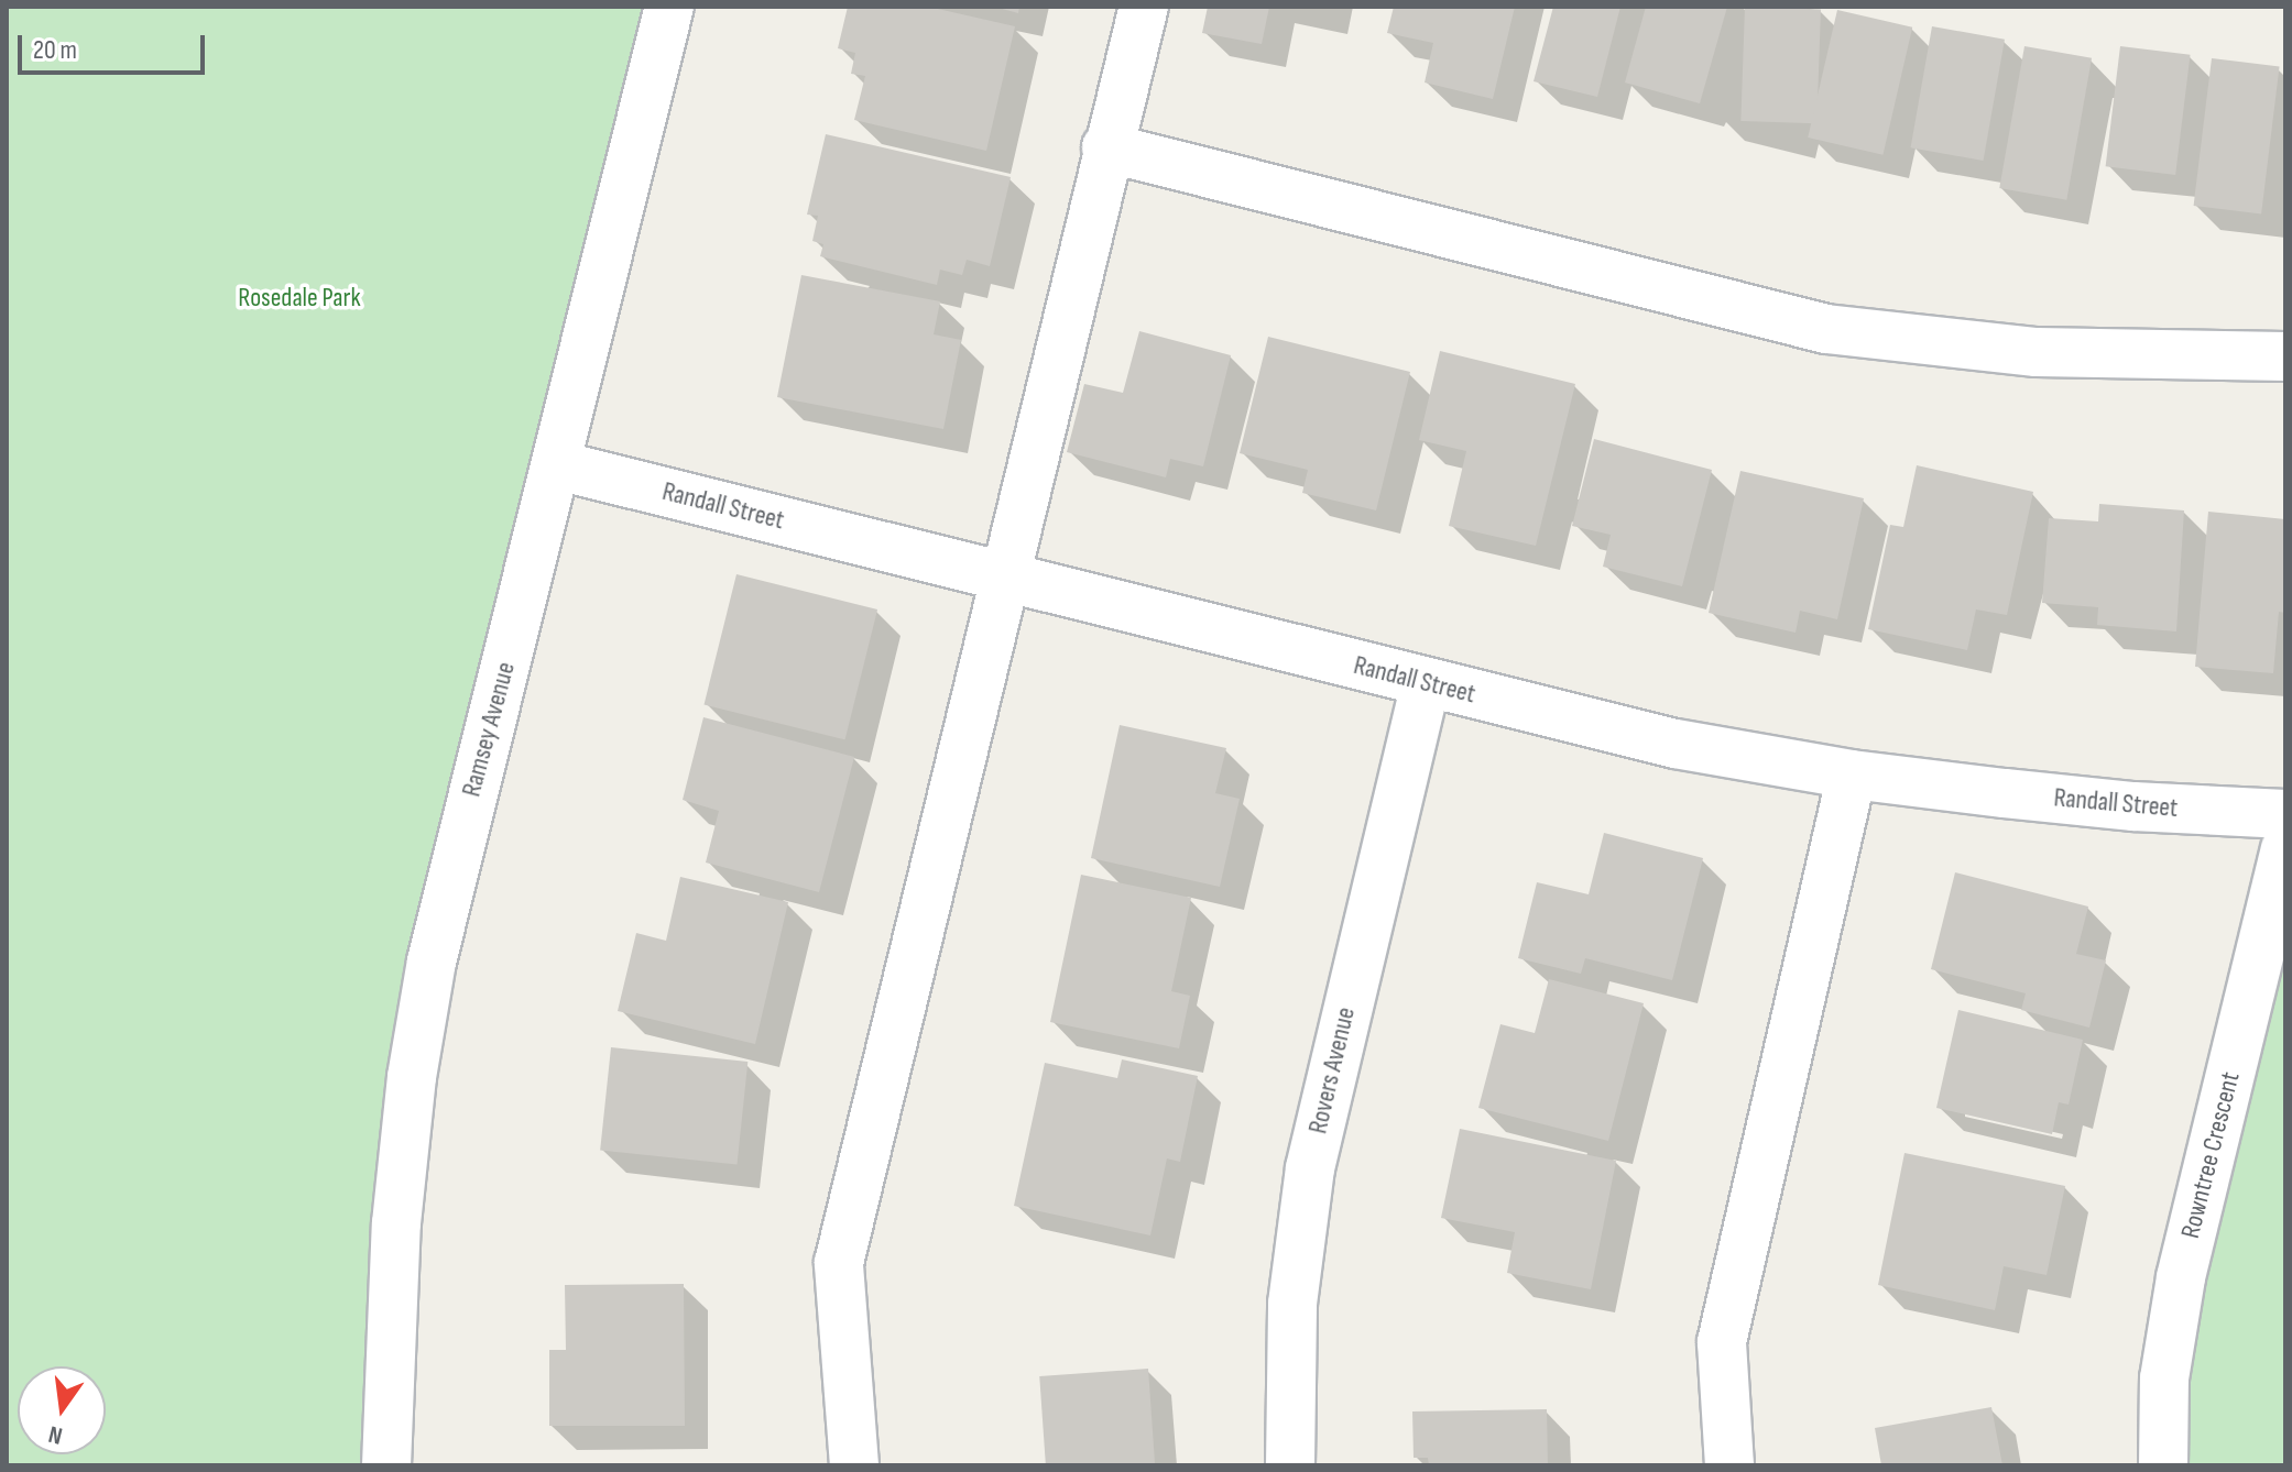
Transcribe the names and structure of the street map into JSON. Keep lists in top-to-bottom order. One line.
{"streets":{"street":["Randall Street","Ramsey Avenue","Rovers Avenue","Rowntree Crescent"]},"crossings":[["Randall Street","Ramsey Avenue"],["Randall Street","Rovers Avenue"]],"parks":["Rosedale Park"],"scale_bar":"20 m","north":"bottom"}
